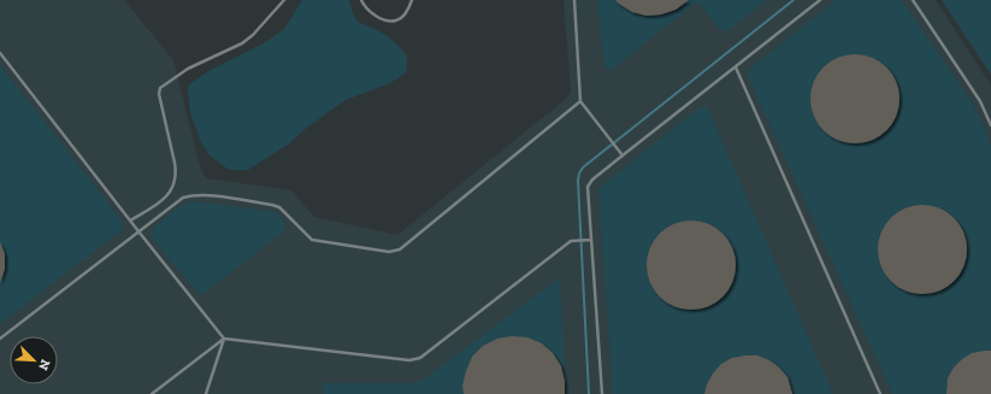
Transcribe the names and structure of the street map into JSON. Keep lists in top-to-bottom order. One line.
{"north":"bottom right"}
